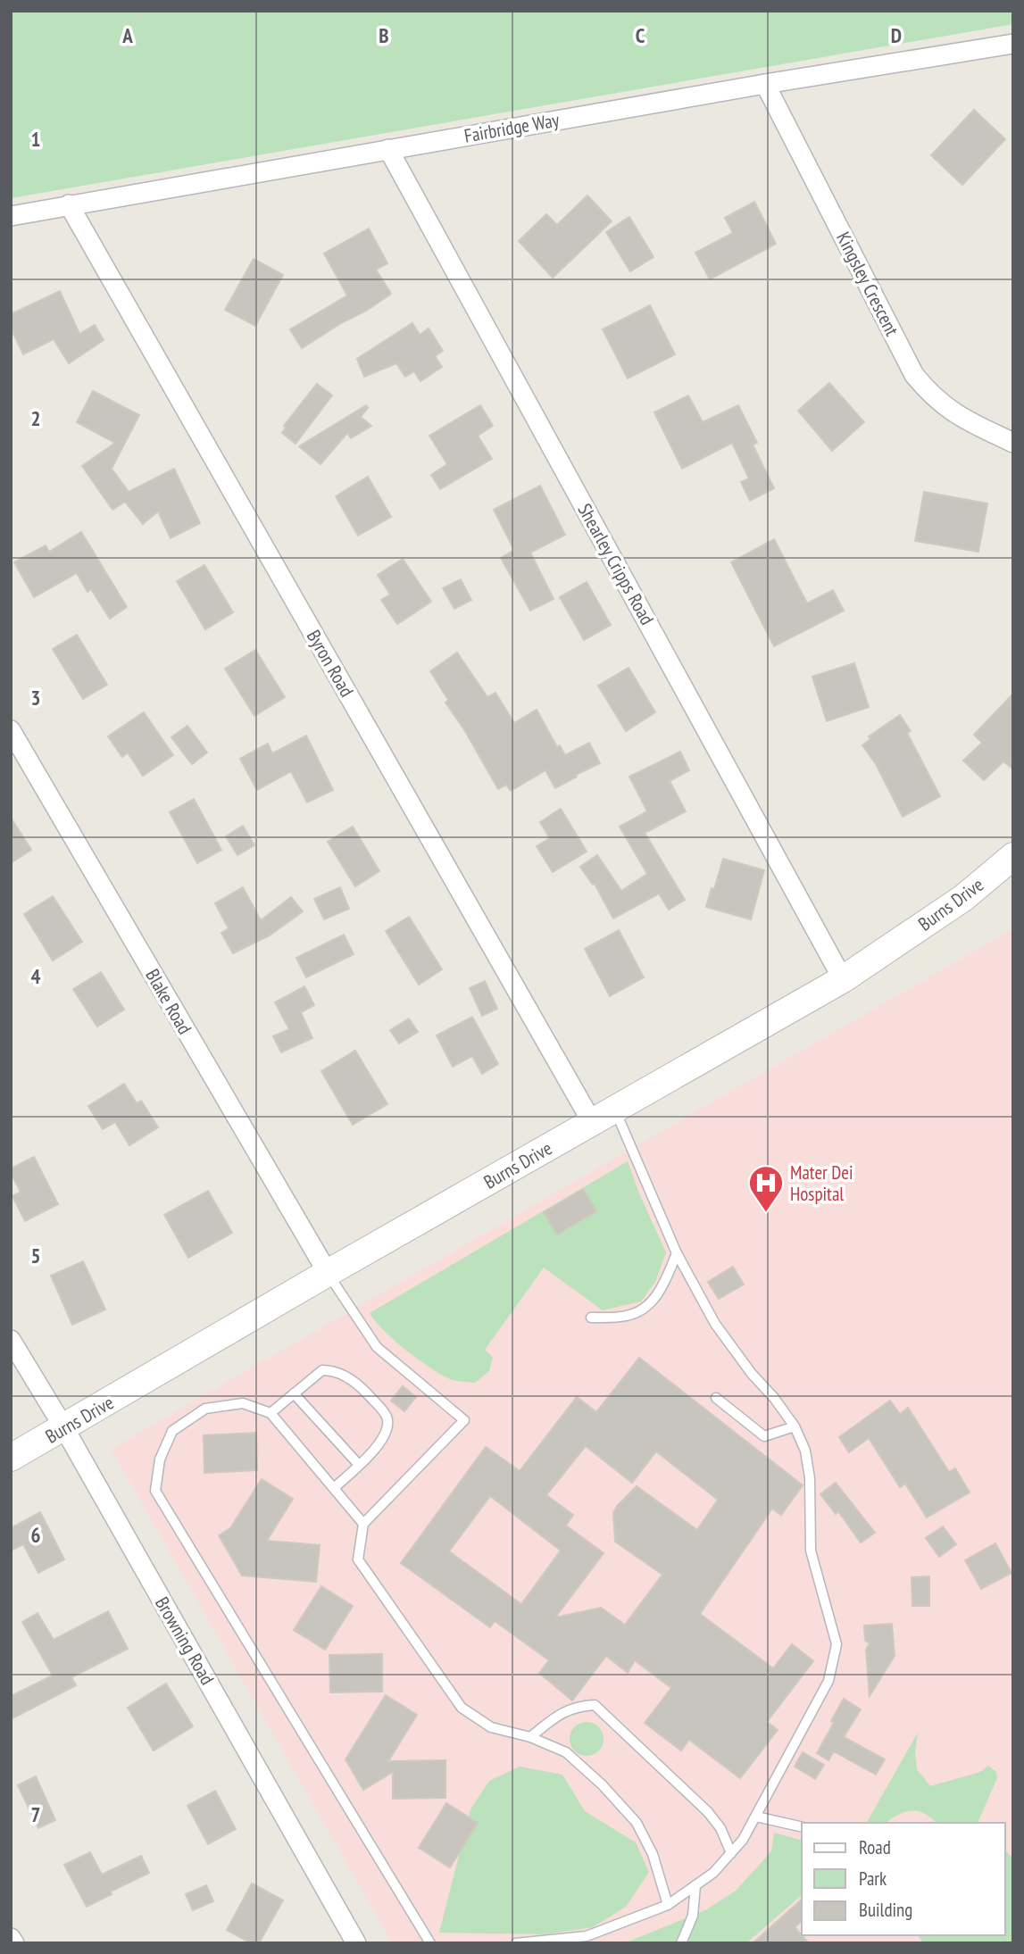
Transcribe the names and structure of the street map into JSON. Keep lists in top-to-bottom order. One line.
{"streets":{"main road":["Burns Drive"],"street":["Fairbridge Way","Kingsley Crescent","Shearley Cripps Road","Byron Road","Blake Road","Browning Road"]},"crossings":[["Fairbridge Way","Kingsley Crescent"],["Fairbridge Way","Shearley Cripps Road"],["Fairbridge Way","Byron Road"],["Shearley Cripps Road","Burns Drive"],["Byron Road","Burns Drive"],["Burns Drive","Blake Road"],["Burns Drive","Browning Road"]],"places":{"hospital":["Mater Dei Hospital"]},"legend":["Road","Park","Building"],"grid":{"columns":["A","B","C","D"],"rows":["1","2","3","4","5","6","7"]}}
